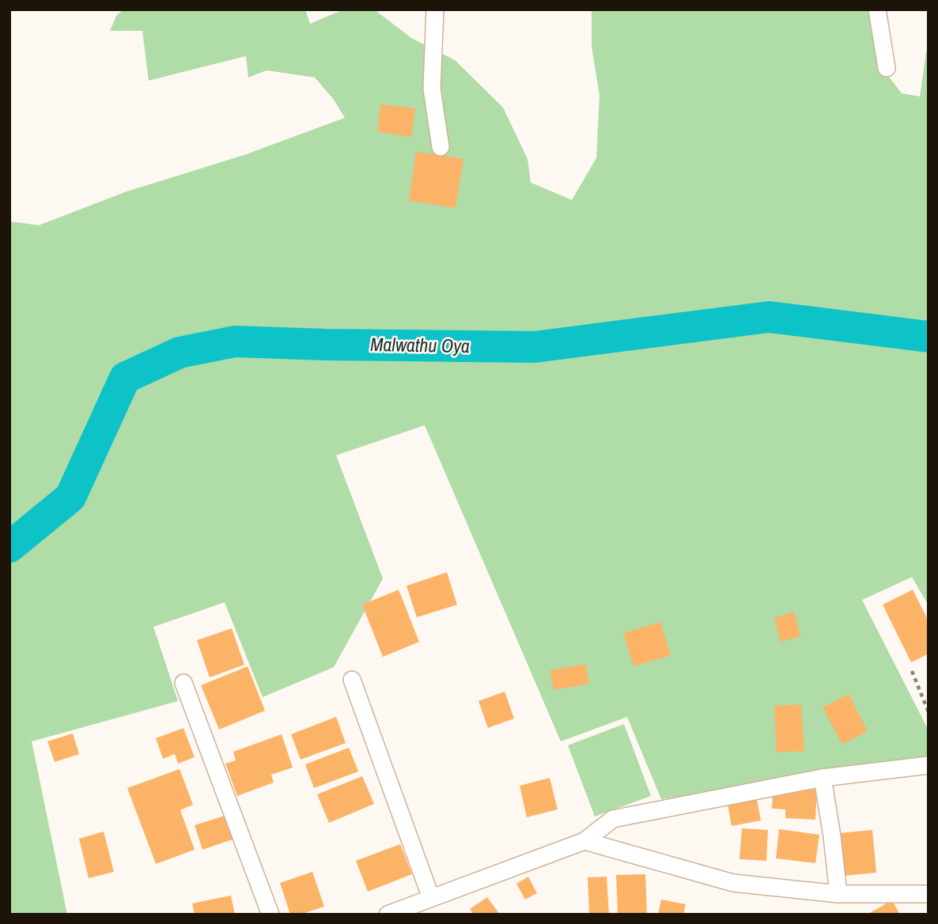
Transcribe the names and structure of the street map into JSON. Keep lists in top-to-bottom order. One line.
{"water":["Malwathu Oya"]}
